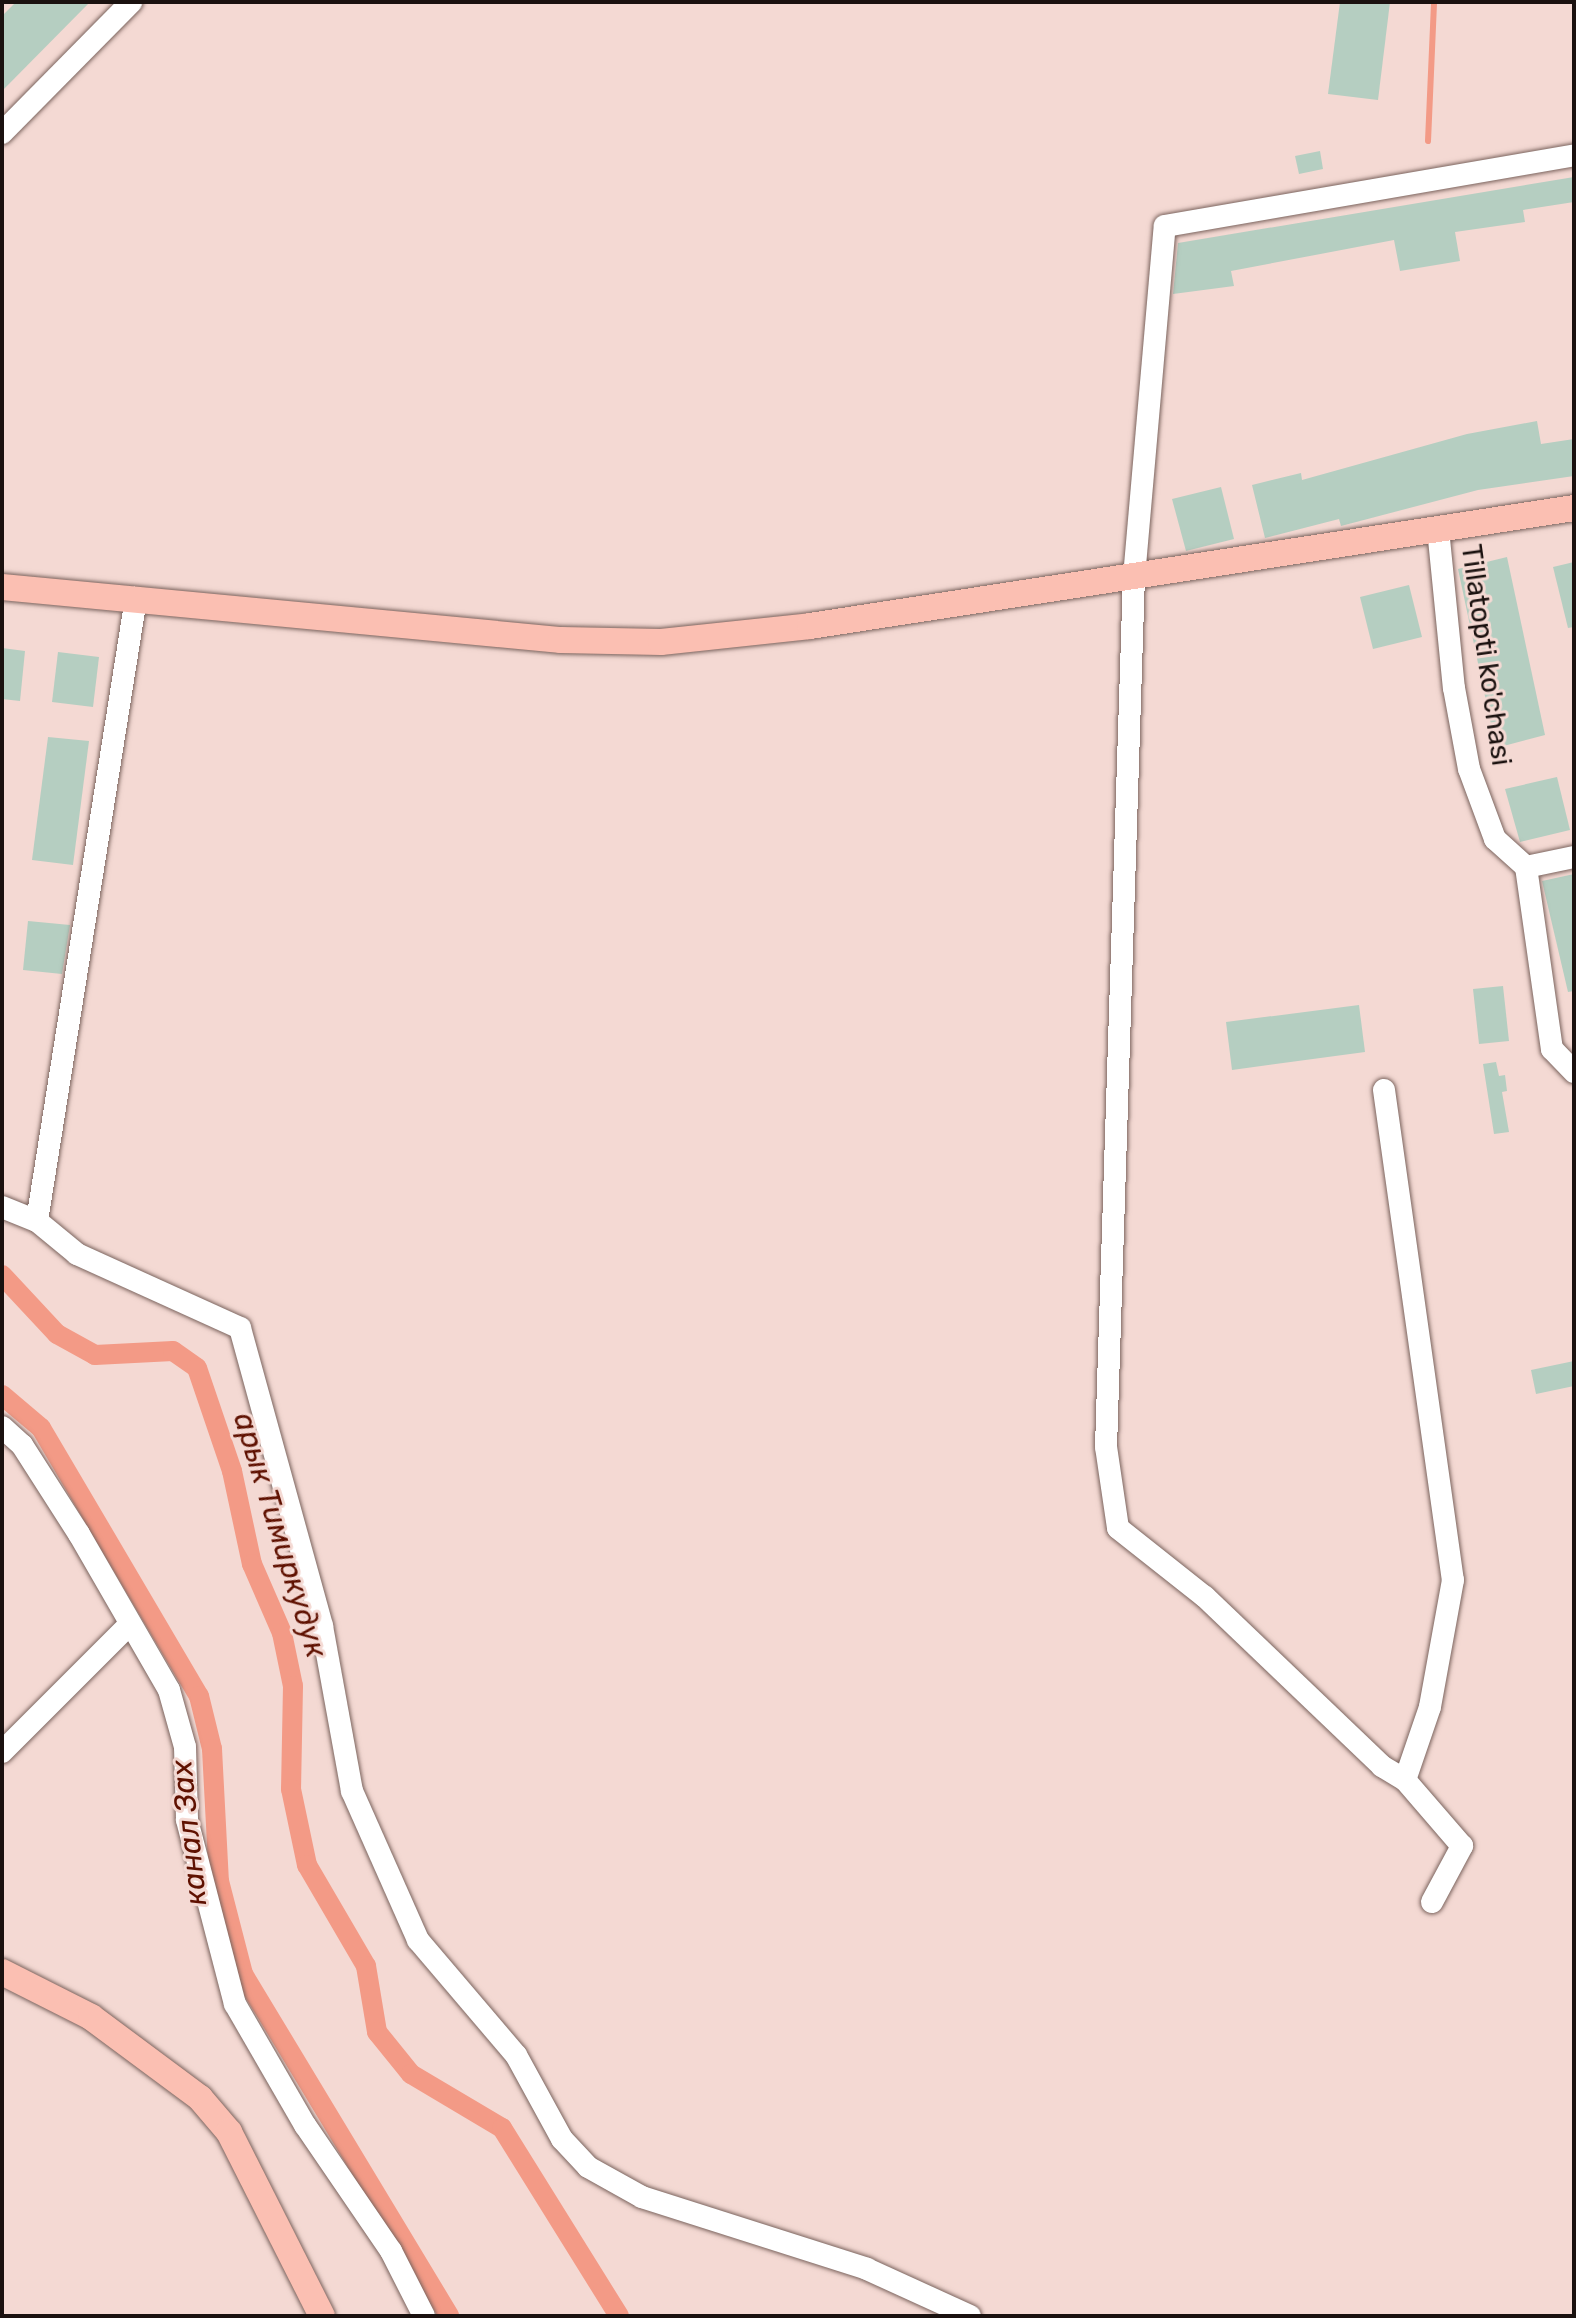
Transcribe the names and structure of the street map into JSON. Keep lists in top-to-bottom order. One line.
{"streets":{"street":["Tillatopti ko'chasi"]},"water":["арык Тимиркудук","канал Зах"]}
